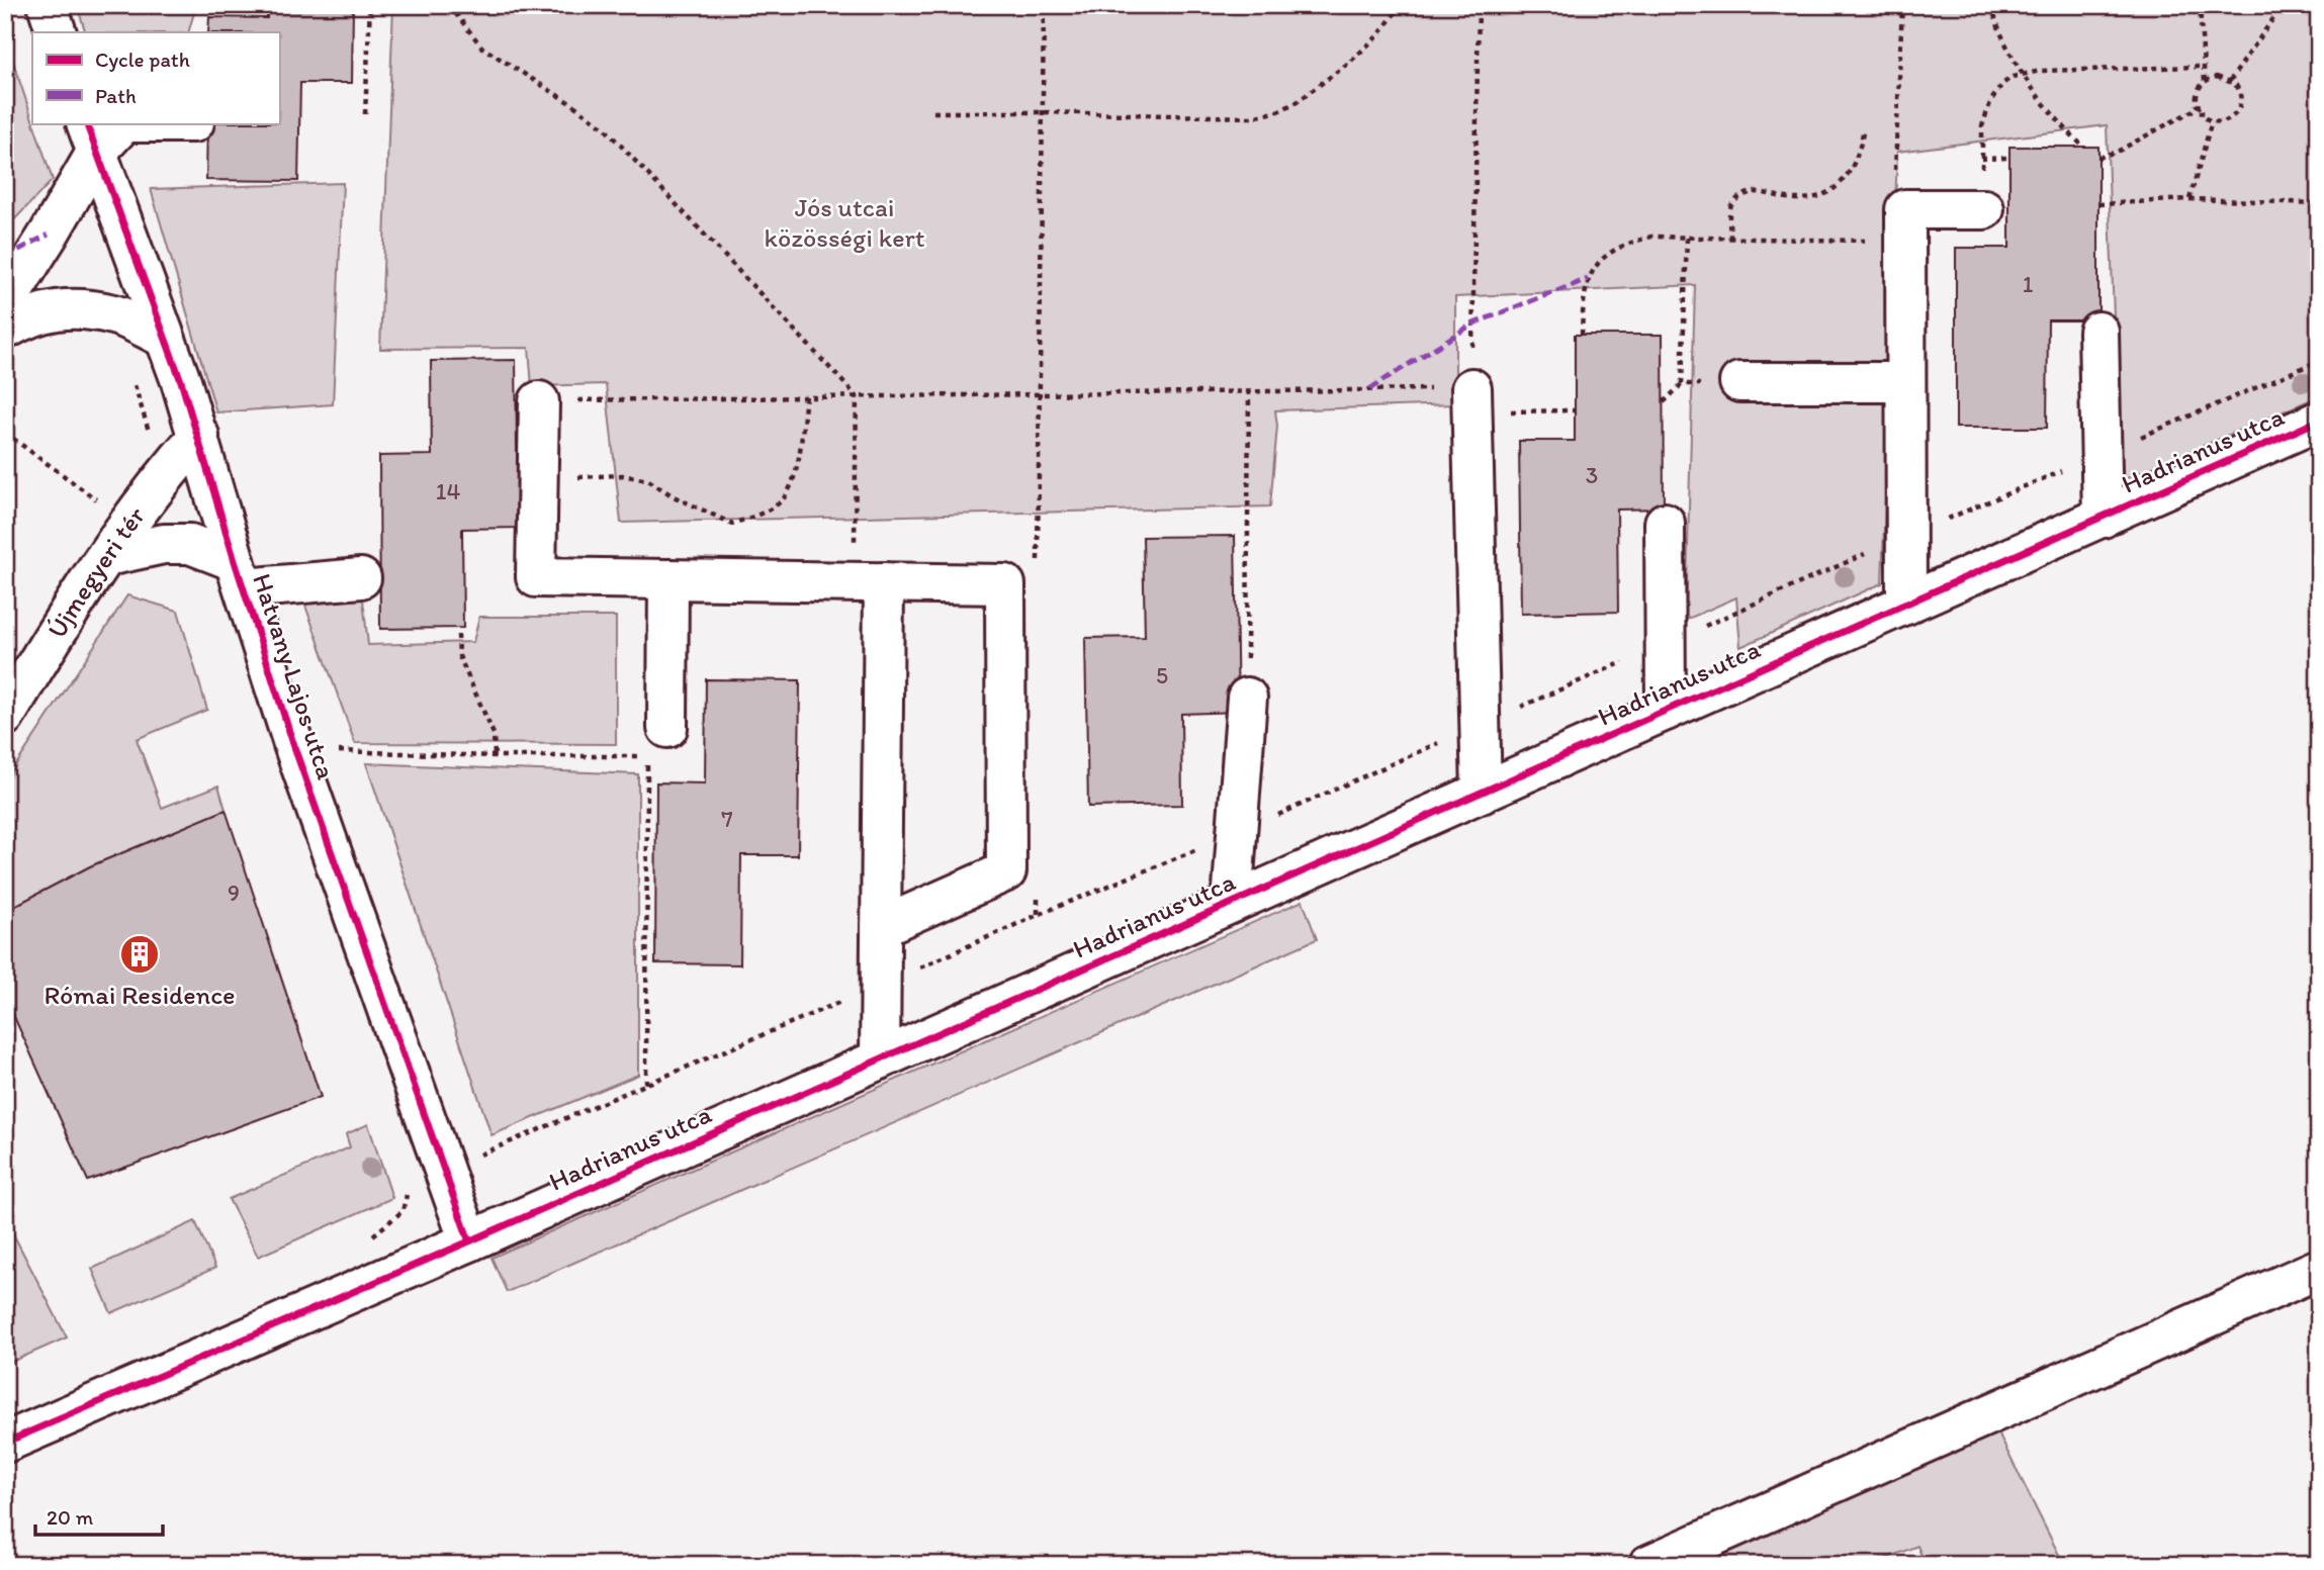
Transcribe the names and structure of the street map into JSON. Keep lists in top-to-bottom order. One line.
{"streets":{"street":["Hadrianus utca","Újmegyeri tér","Hatvany Lajos utca"]},"crossings":[["Hadrianus utca","Hatvany Lajos utca"],["Újmegyeri tér","Hatvany Lajos utca"]],"parks":["Jós utcai közösségi kert"],"places":{"building":["Római Residence"]},"house_numbers":["1","3","14","5","7","9"],"legend":["Cycle path","Path"],"scale_bar":"20 m"}
